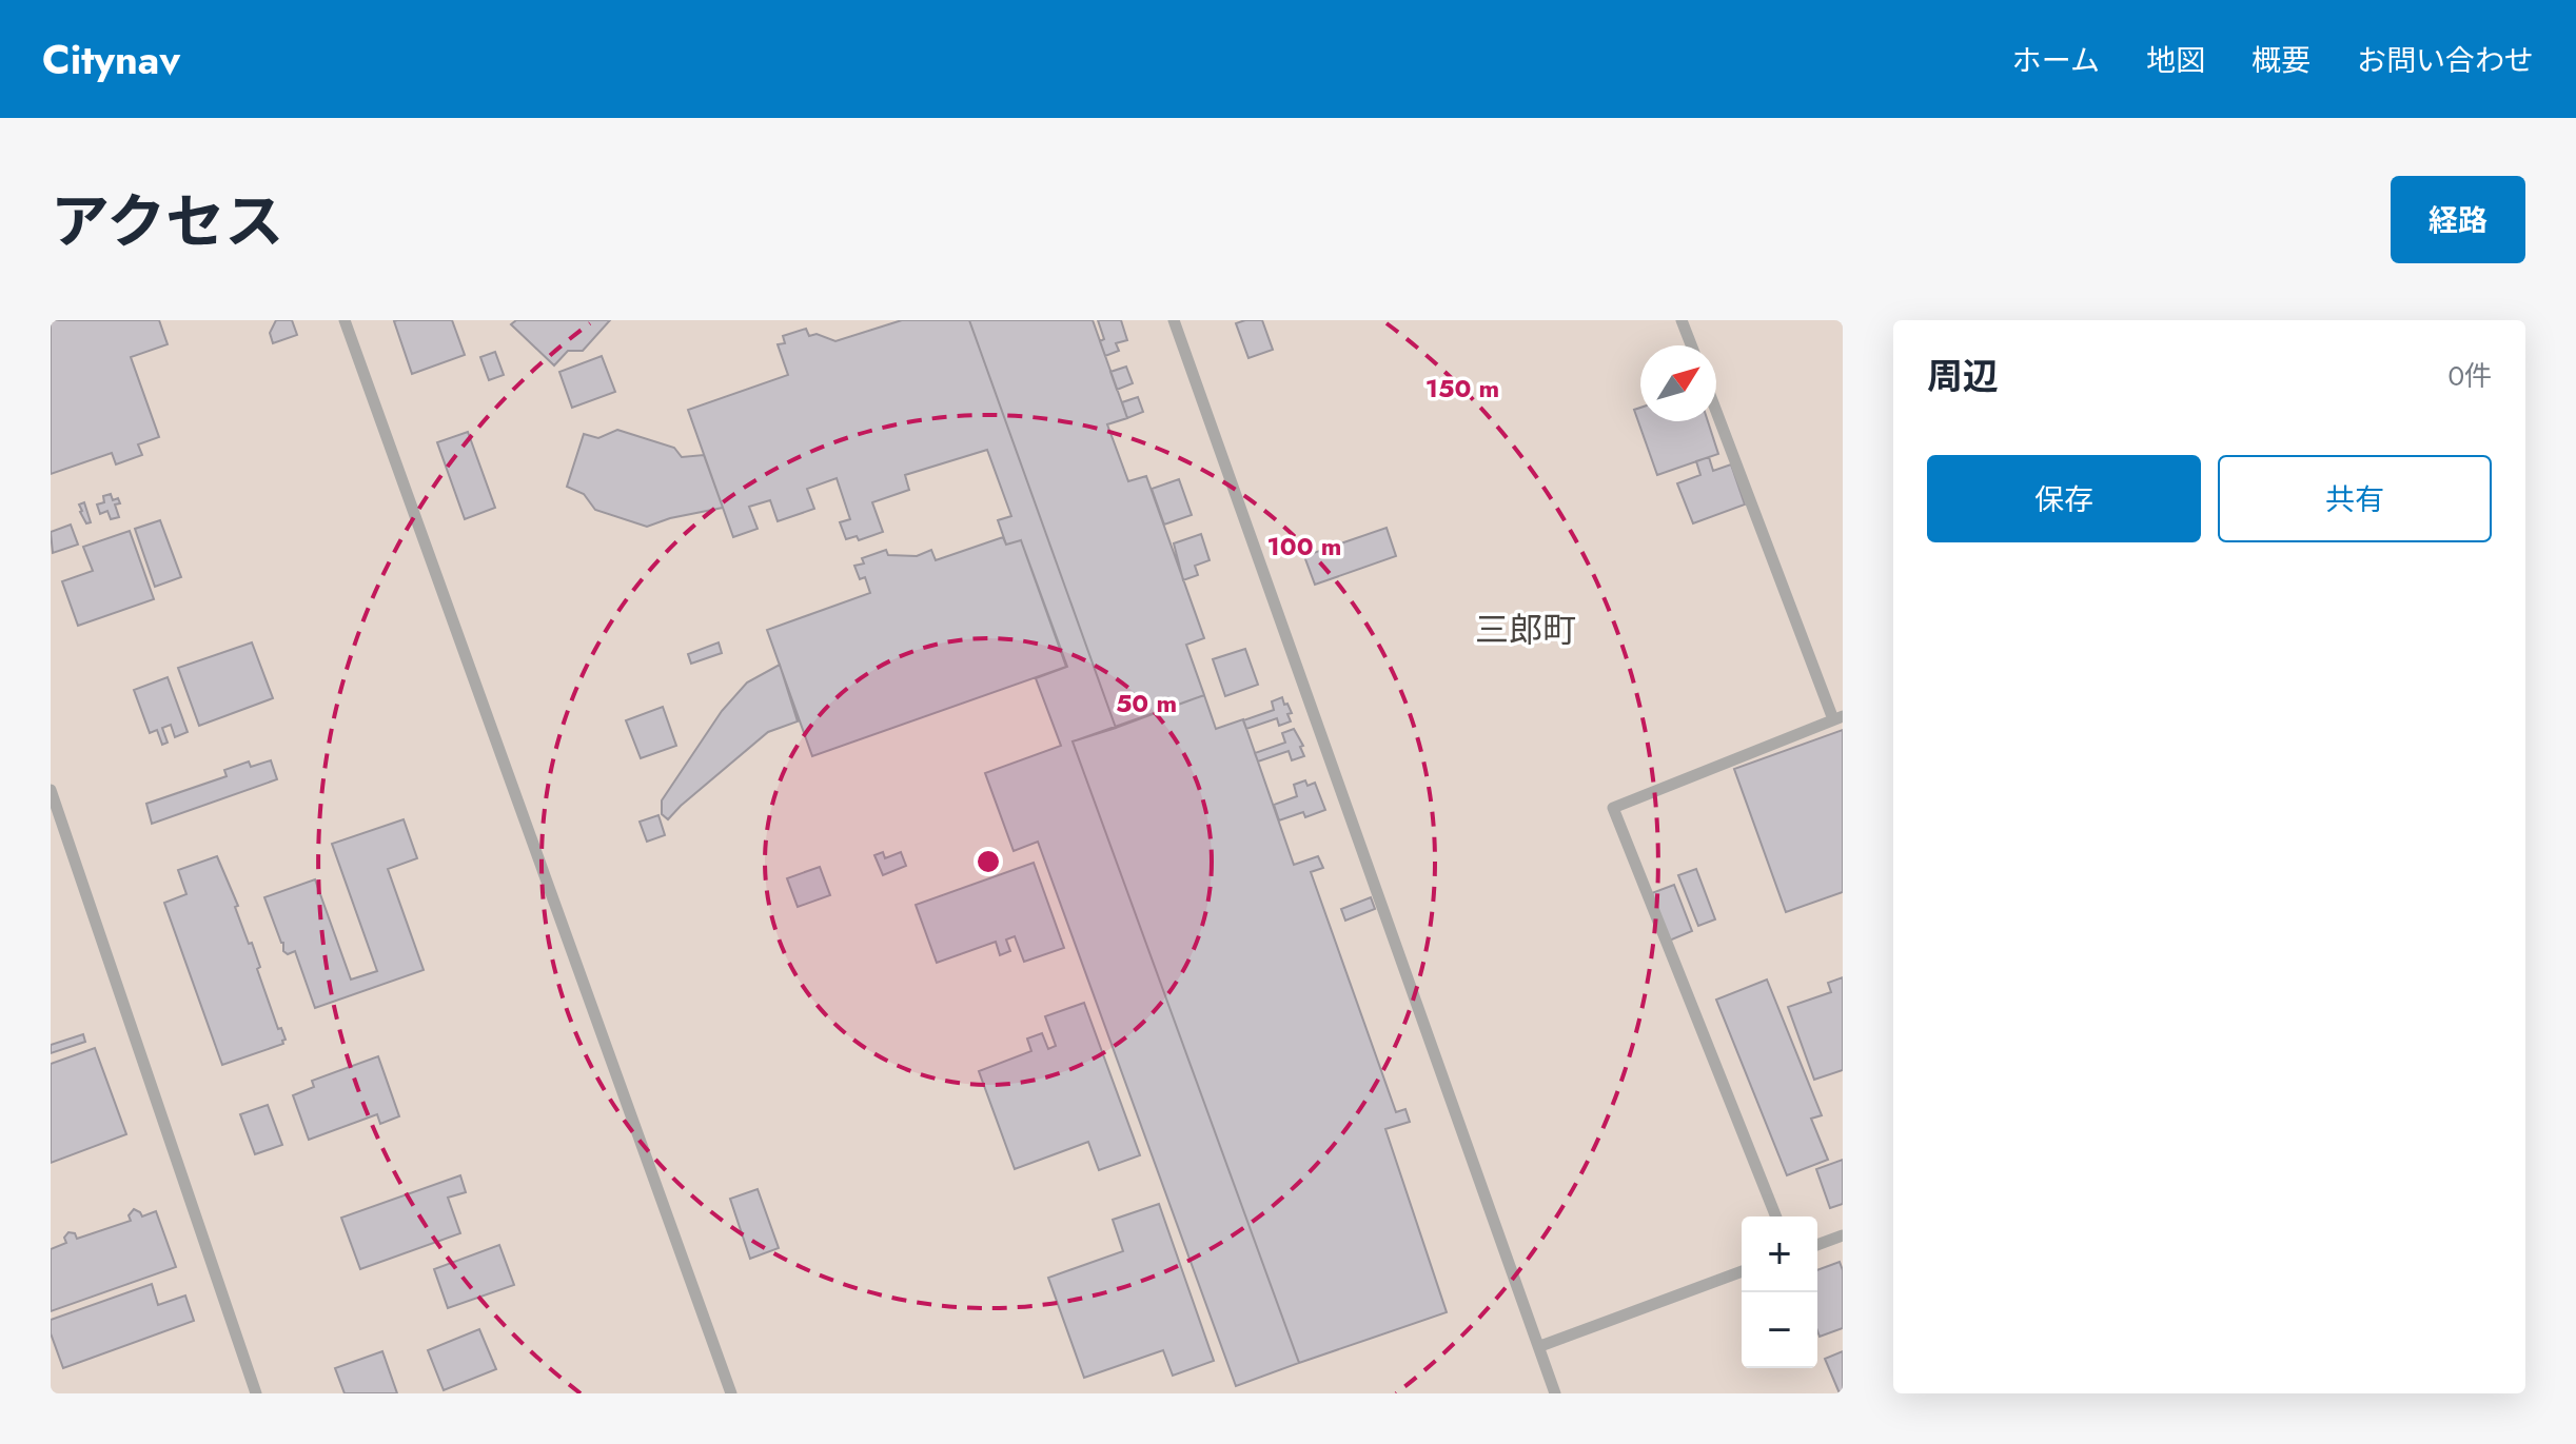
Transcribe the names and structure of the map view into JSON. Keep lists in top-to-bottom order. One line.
{"districts":["三郎町"],"north":"top right","page":{"header":"Citynav","nav":["ホーム","地図","概要","お問い合わせ"],"title":"アクセス","buttons":["経路",["保存","共有"]],"heading":["周辺","0件"],"map_buttons":["+","−"]},"rings":["150 m","100 m","50 m"]}
